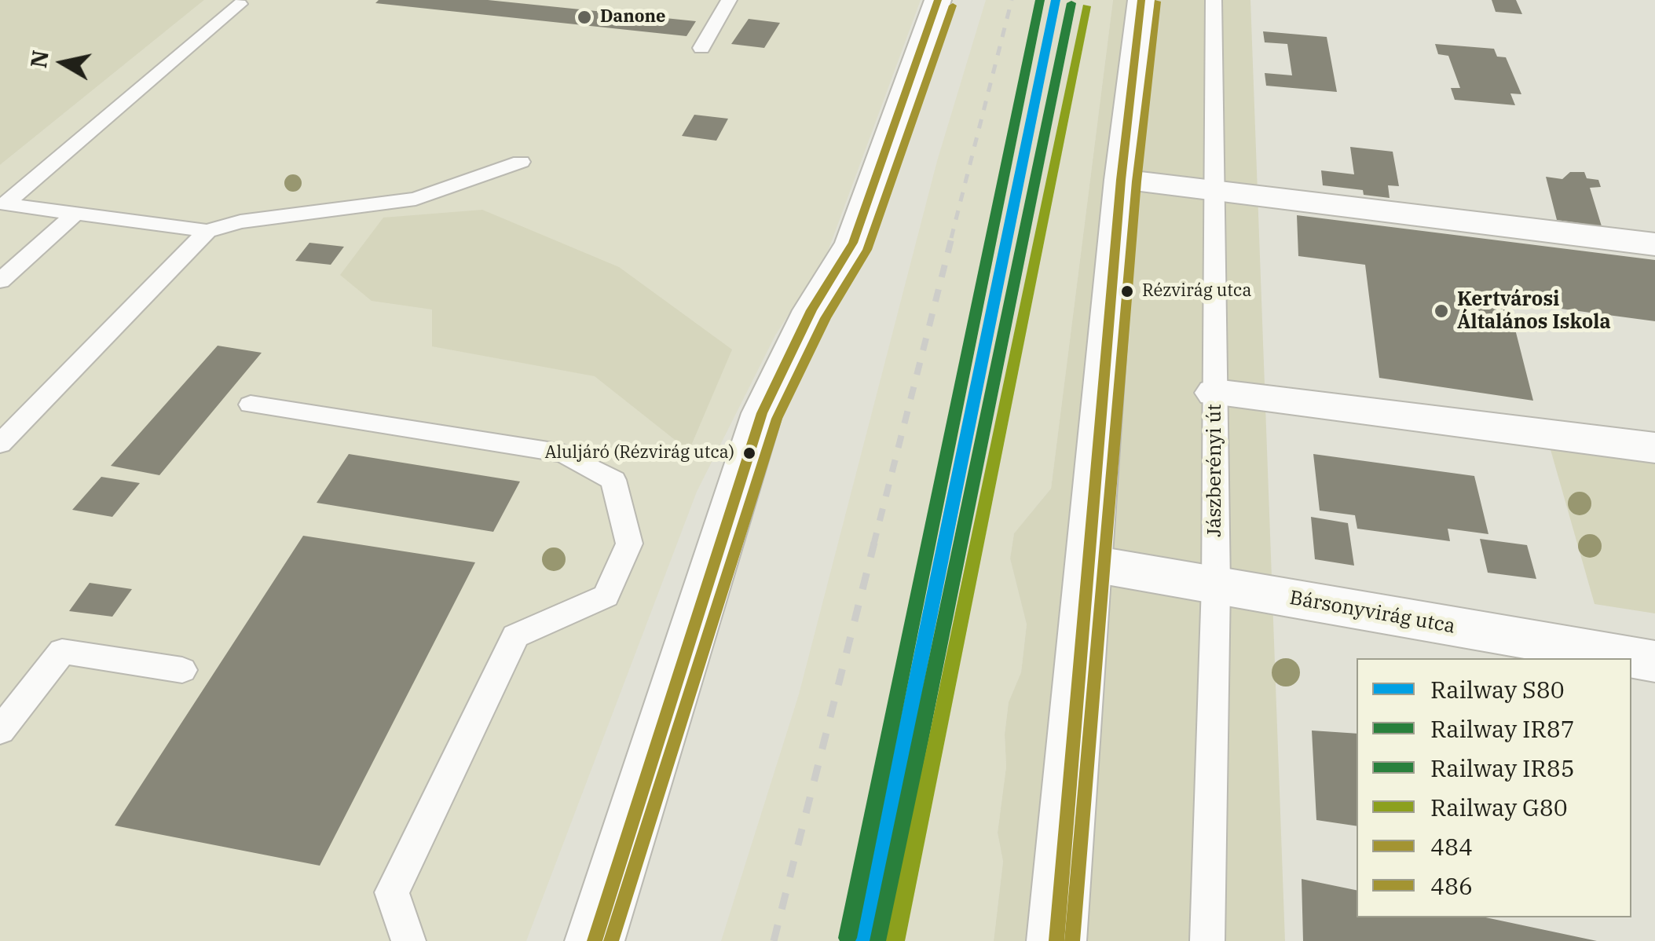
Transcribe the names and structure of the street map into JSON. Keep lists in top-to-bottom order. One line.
{"streets":{"main road":["Bársonyvirág utca"],"lane":["Jászberényi út"]},"crossings":[["Jászberényi út","Bársonyvirág utca"]],"places":["Danone","Rézvirág utca","Kertvárosi Általános Iskola","Aluljáró (Rézvirág utca)"],"lines":["rail line S80","rail line IR85","transit line 484","transit line 486","rail line IR87","rail line G80"],"legend":["Railway S80","Railway IR87","Railway IR85","Railway G80","484","486"],"north":"left"}
